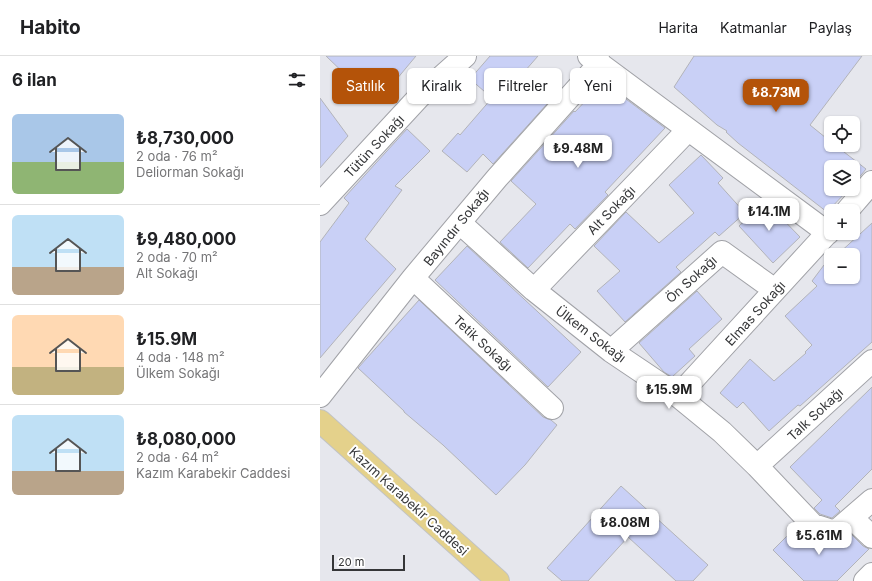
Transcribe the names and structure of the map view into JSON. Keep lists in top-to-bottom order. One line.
{"streets":{"main road":["Kazım Karabekir Caddesi"],"street":["Tütün Sokağı","Alt Sokağı","Bayındır Sokağı","Ön Sokağı","Elmas Sokağı","Ülkem Sokağı","Tetik Sokağı","Talk Sokağı"]},"crossings":[["Alt Sokağı","Ülkem Sokağı"],["Bayındır Sokağı","Ülkem Sokağı"],["Bayındır Sokağı","Tetik Sokağı"],["Ön Sokağı","Elmas Sokağı"],["Ön Sokağı","Ülkem Sokağı"],["Elmas Sokağı","Ülkem Sokağı"],["Ülkem Sokağı","Talk Sokağı"]],"scale_bar":"20 m","page":{"header":"Habito","nav":["Harita","Katmanlar","Paylaş"],"heading":"6 ilan","chip":["Satılık","Kiralık","Filtreler","Yeni"],"price":["₺8.73M","₺9.48M","₺14.1M","₺15.9M","₺8.08M","₺5.61M"],"list":[{"name":"₺8,730,000","note":"2 oda · 76 m² · Deliorman Sokağı"},{"name":"₺9,480,000","note":"2 oda · 70 m² · Alt Sokağı"},{"name":"₺15.9M","note":"4 oda · 148 m² · Ülkem Sokağı"},{"name":"₺8,080,000","note":"2 oda · 64 m² · Kazım Karabekir Caddesi"}],"map_buttons":["+","−"],"scale":"20 m"}}
